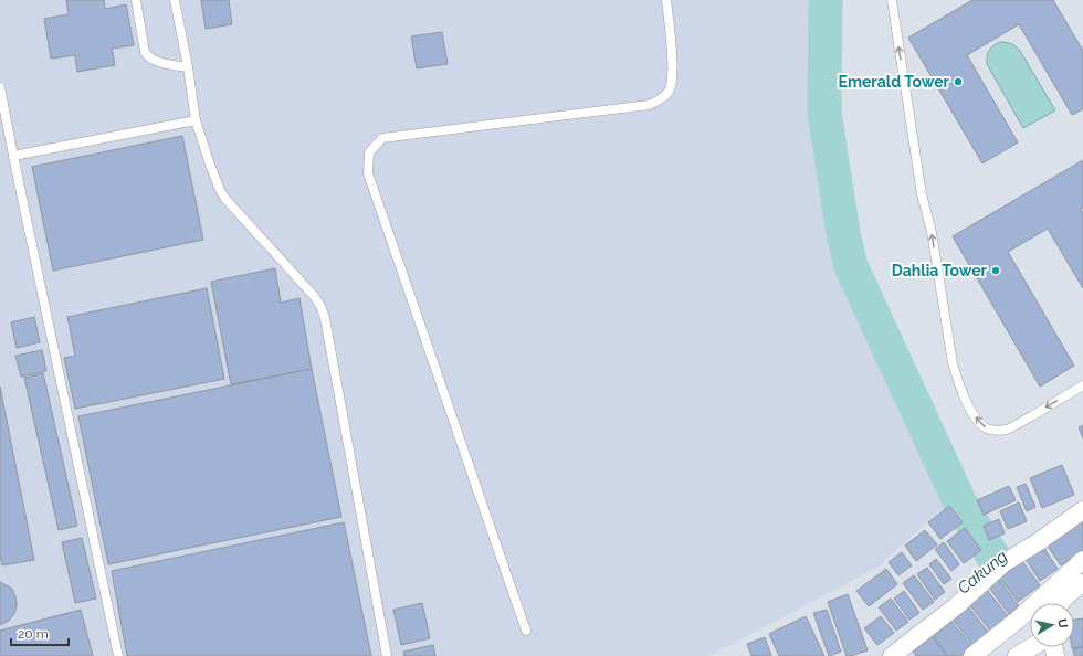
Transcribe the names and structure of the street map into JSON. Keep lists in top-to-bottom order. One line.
{"water":["Cakung"],"places":["Emerald Tower","Dahlia Tower"],"scale_bar":"20 m","north":"right"}
